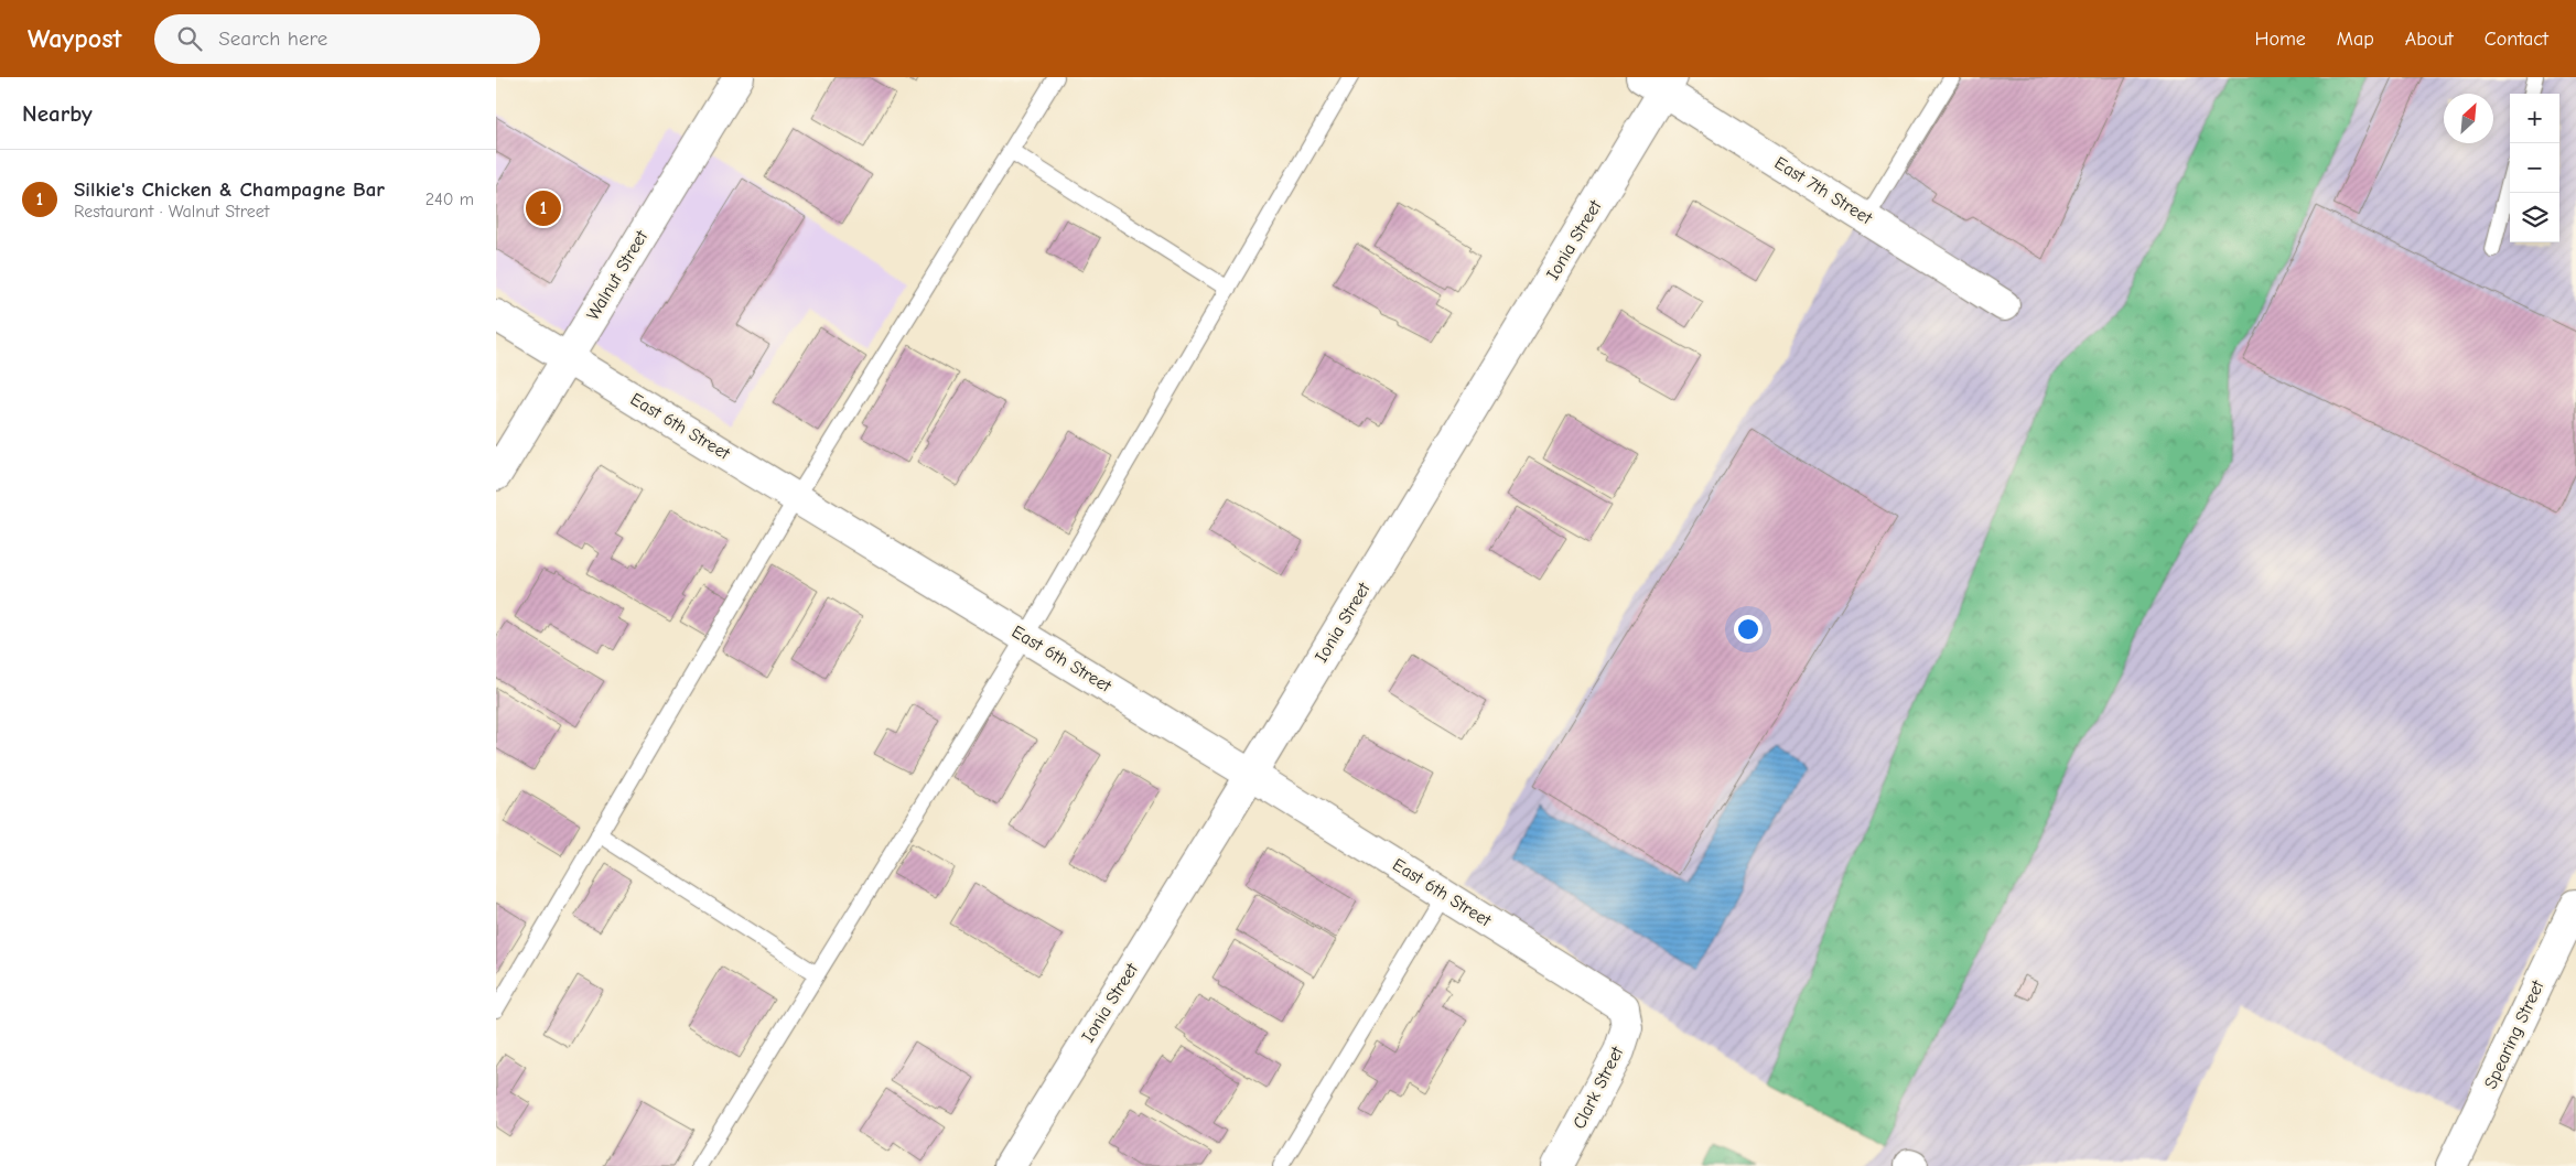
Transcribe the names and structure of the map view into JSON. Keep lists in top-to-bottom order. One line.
{"streets":{"street":["East 7th Street","Ionia Street","Walnut Street","East 6th Street","Spearing Street","Clark Street"]},"crossings":[["East 7th Street","Ionia Street"],["Ionia Street","East 6th Street"],["Walnut Street","East 6th Street"],["East 6th Street","Clark Street"]],"north":"top right","page":{"header":"Waypost","search":"Search here","nav":["Home","Map","About","Contact"],"heading":"Nearby","map_buttons":["+","−"],"list":[{"mark":"1","name":"Silkie's Chicken & Champagne Bar","note":"Restaurant · Walnut Street","value":"240 m"}],"pins":"1"}}
